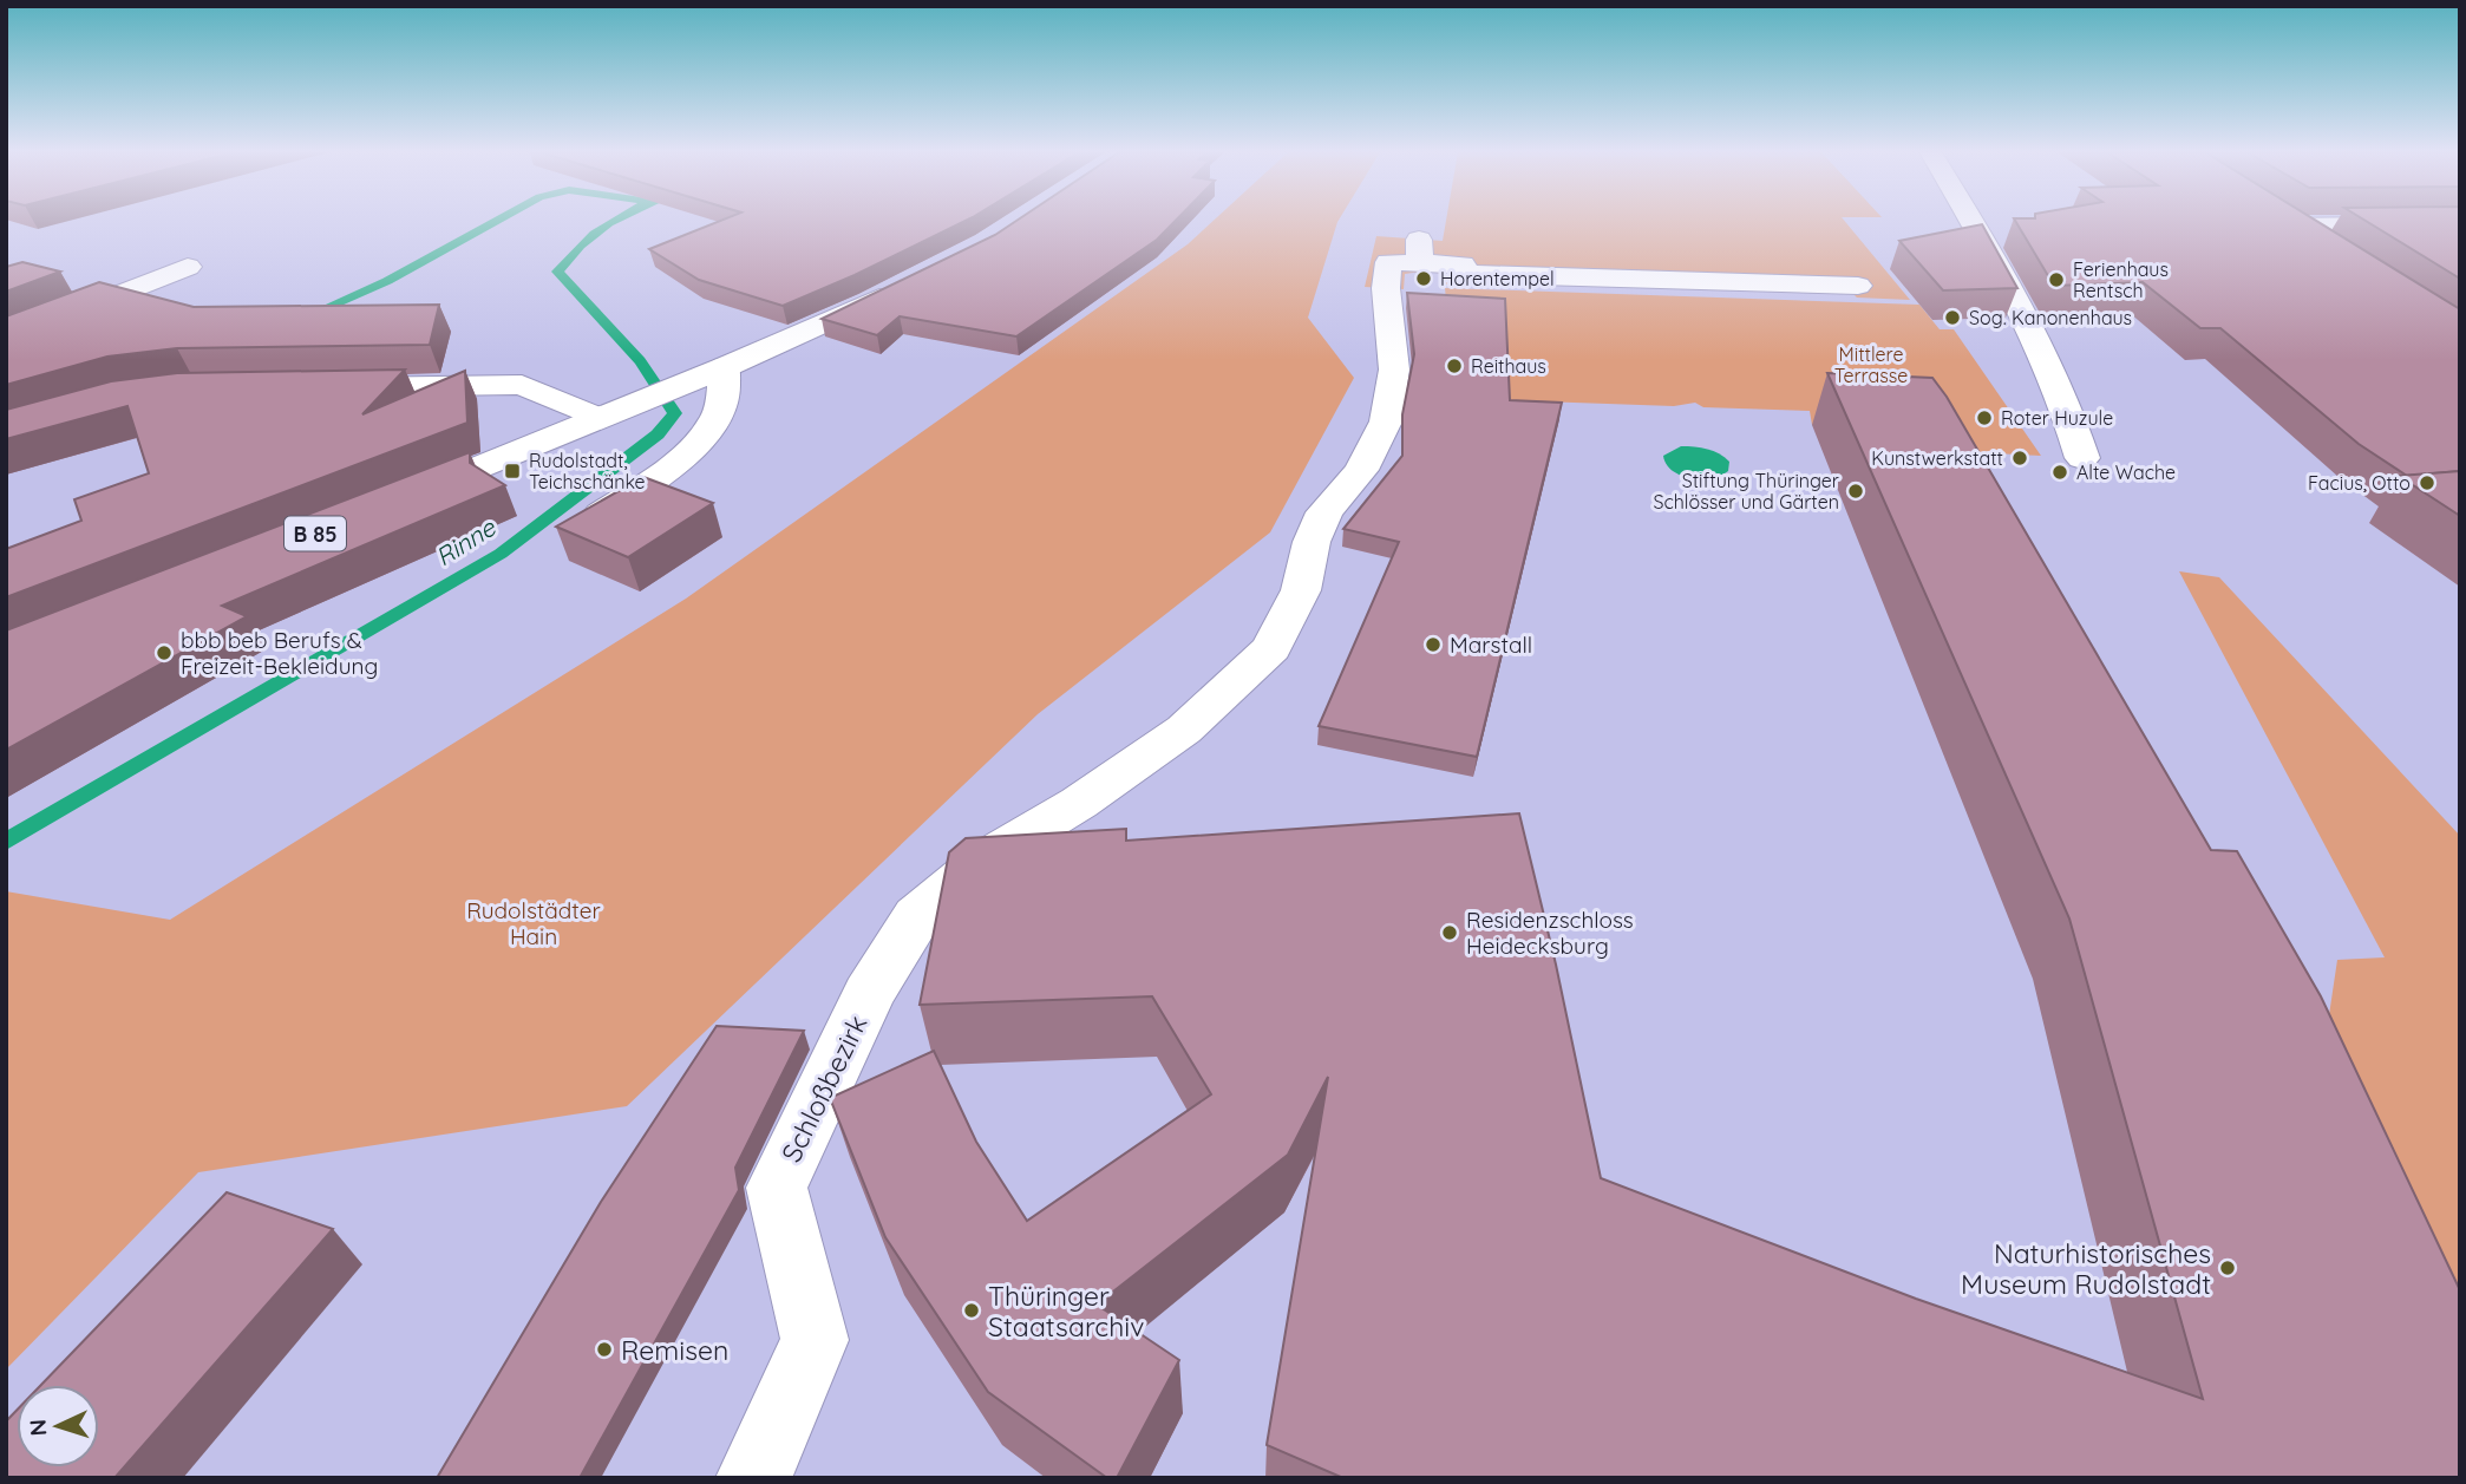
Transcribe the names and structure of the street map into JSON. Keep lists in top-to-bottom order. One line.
{"streets":{"street":["Schloßbezirk"]},"water":["Rinne"],"parks":["Mittlere Terrasse","Rudolstädter Hain"],"places":{"other":["Horentempel","Ferienhaus Rentsch","Sog. Kanonenhaus","Reithaus","Roter Huzule","Kunstwerkstatt","Alte Wache","Facius, Otto","Stiftung Thüringer Schlösser und Gärten","Marstall","bbb beb Berufs & Freizeit-Bekleidung","Residenzschloss Heidecksburg","Naturhistorisches Museum Rudolstadt","Thüringer Staatsarchiv","Remisen"],"transit":["Rudolstadt, Teichschänke"]},"north":"left"}
